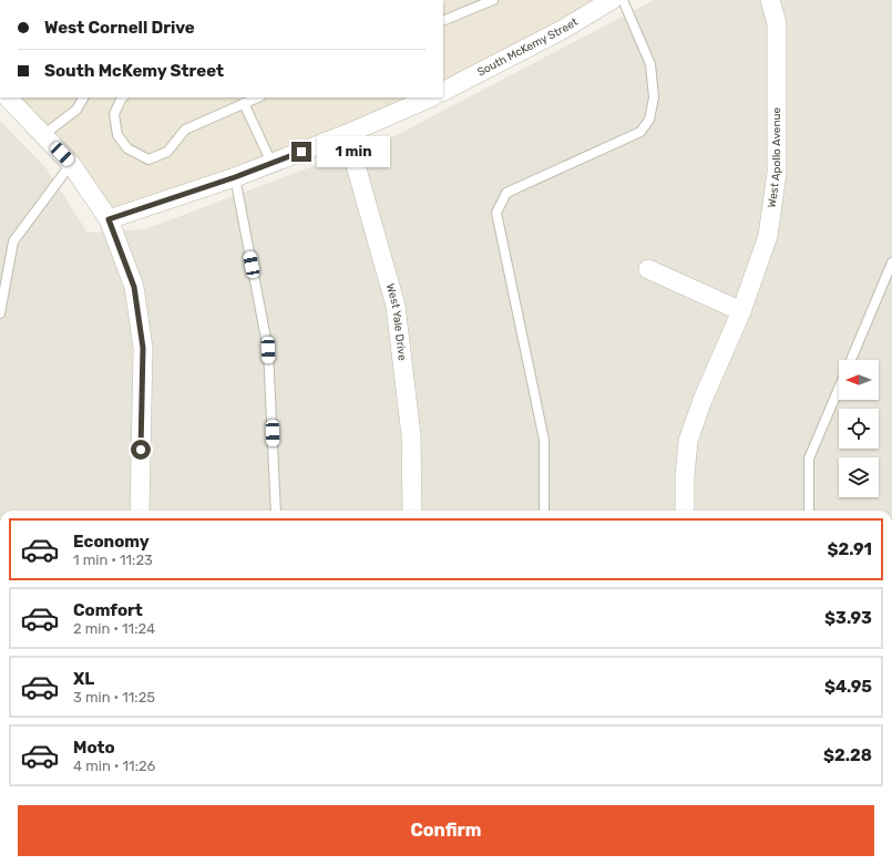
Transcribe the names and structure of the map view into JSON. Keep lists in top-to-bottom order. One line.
{"streets":{"street":["South McKemy Street","West Apollo Avenue","West Yale Drive"]},"north":"left","page":{"banner":["West Cornell Drive","South McKemy Street"],"bubble":"1 min","list":[{"name":"Economy","note":"1 min · 11:23","value":"$2.91"},{"name":"Comfort","note":"2 min · 11:24","value":"$3.93"},{"name":"XL","note":"3 min · 11:25","value":"$4.95"},{"name":"Moto","note":"4 min · 11:26","value":"$2.28"}],"buttons":"Confirm"}}
